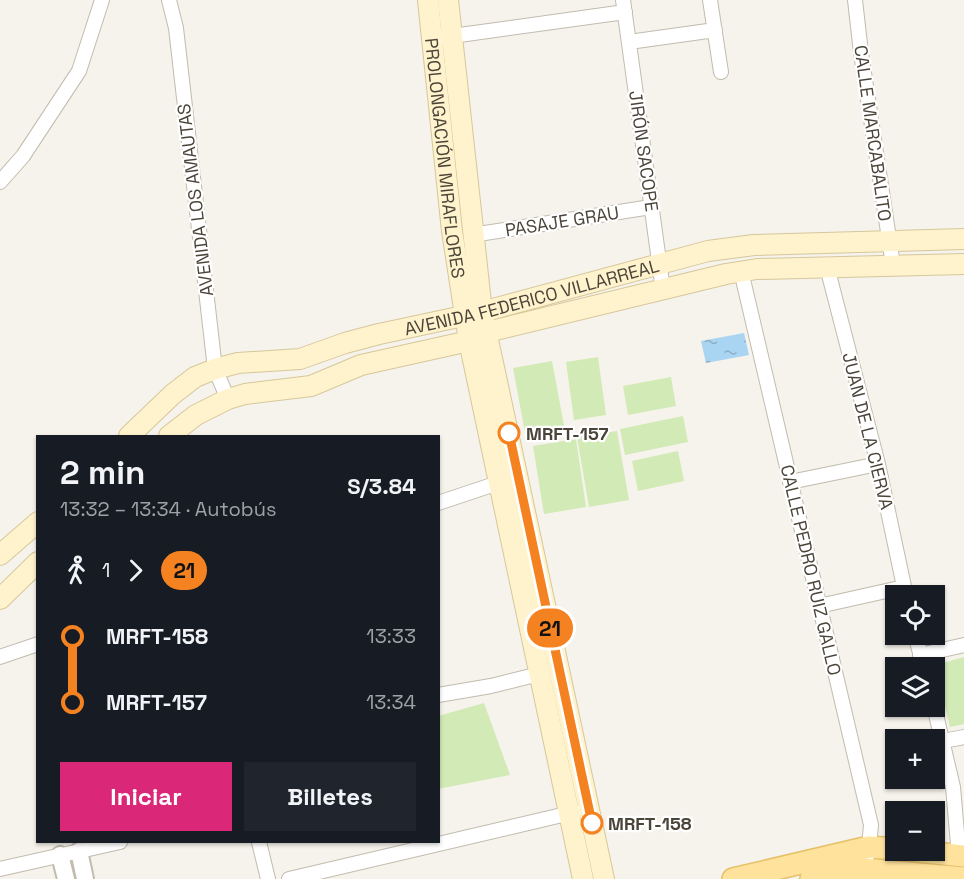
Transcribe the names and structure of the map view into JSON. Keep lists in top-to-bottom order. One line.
{"streets":{"main road":["PROLONGACIÓN MIRAFLORES","AVENIDA FEDERICO VILLARREAL"],"street":["CALLE MARCABALITO","JIRÓN SACOPE","AVENIDA LOS AMAUTAS","PASAJE GRAU","JUAN DE LA CIERVA","CALLE PEDRO RUIZ GALLO"]},"crossings":[["CALLE MARCABALITO","AVENIDA FEDERICO VILLARREAL"],["JIRÓN SACOPE","PASAJE GRAU"],["JIRÓN SACOPE","AVENIDA FEDERICO VILLARREAL"],["PROLONGACIÓN MIRAFLORES","PASAJE GRAU"],["PROLONGACIÓN MIRAFLORES","AVENIDA FEDERICO VILLARREAL"],["AVENIDA LOS AMAUTAS","AVENIDA FEDERICO VILLARREAL"],["AVENIDA FEDERICO VILLARREAL","JUAN DE LA CIERVA"],["AVENIDA FEDERICO VILLARREAL","CALLE PEDRO RUIZ GALLO"]],"places":["MRFT-157","MRFT-158"],"lines":["bus line 21"],"page":{"on_map":"21","heading":["2 min","13:32 – 13:34 · Autobús","S/3.84"],"legs":["1","21"],"map_buttons":["+","−"],"list":[{"name":"MRFT-158","value":"13:33"},{"name":"MRFT-157","value":"13:34"}],"buttons":["Iniciar","Billetes"]}}
